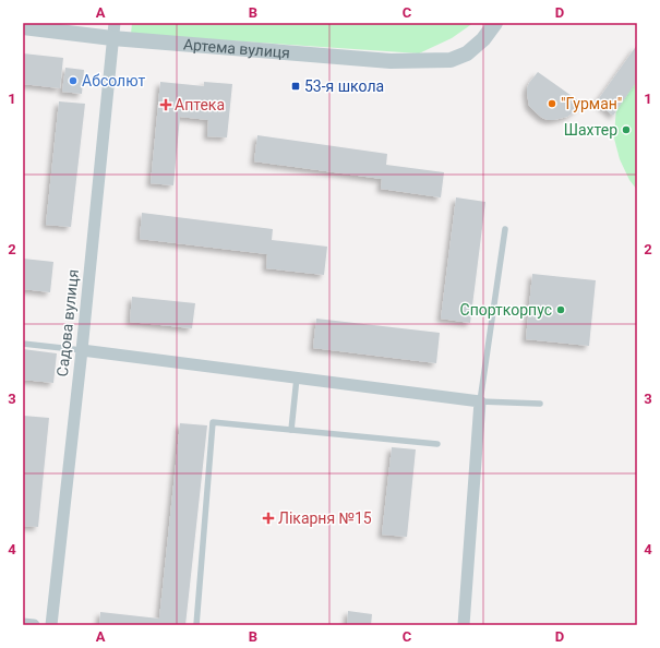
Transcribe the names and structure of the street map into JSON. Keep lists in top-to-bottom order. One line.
{"streets":{"street":["Артема вулиця","Садова вулиця"]},"crossings":[["Артема вулиця","Садова вулиця"]],"places":{"other":["Абсолют","\"Гурман\"","Шахтер","Спорткорпус"],"transit":["53-я школа"],"health":["Аптека","Лікарня №15"]},"grid":{"columns":["A","B","C","D"],"rows":["1","2","3","4"]}}
